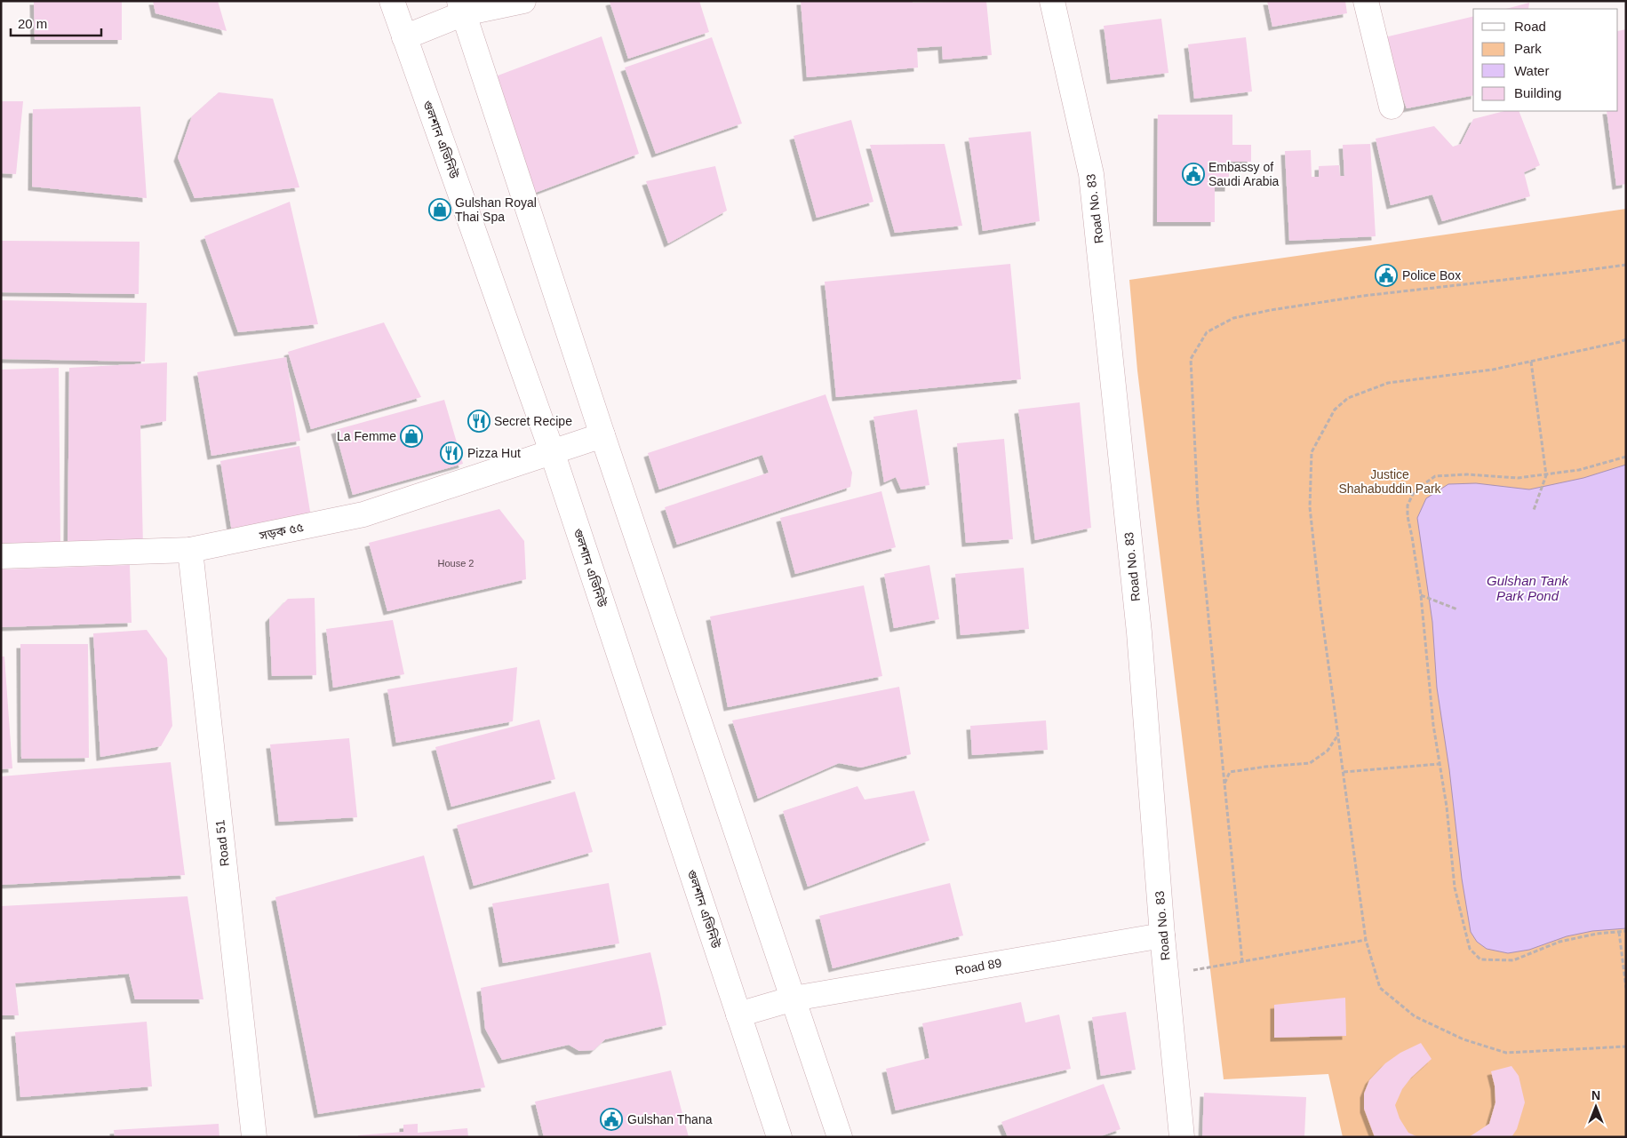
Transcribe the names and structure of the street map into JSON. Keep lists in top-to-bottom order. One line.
{"streets":{"street":["গুলশান এভিনিউ","Road No. 83","সড়ক ৫৫","Road 51","Road 89"]},"crossings":[["গুলশান এভিনিউ","সড়ক ৫৫"],["গুলশান এভিনিউ","Road 89"],["Road No. 83","Road 89"],["সড়ক ৫৫","Road 51"]],"water":["Gulshan Tank Park Pond"],"parks":["Justice Shahabuddin Park"],"places":{"public building":["Embassy of Saudi Arabia","Police Box","Gulshan Thana"],"shop":["Gulshan Royal Thai Spa","La Femme"],"restaurant":["Secret Recipe","Pizza Hut"]},"house_numbers":["House 2"],"legend":["Road","Park","Water","Building"],"scale_bar":"20 m","north":"top"}
